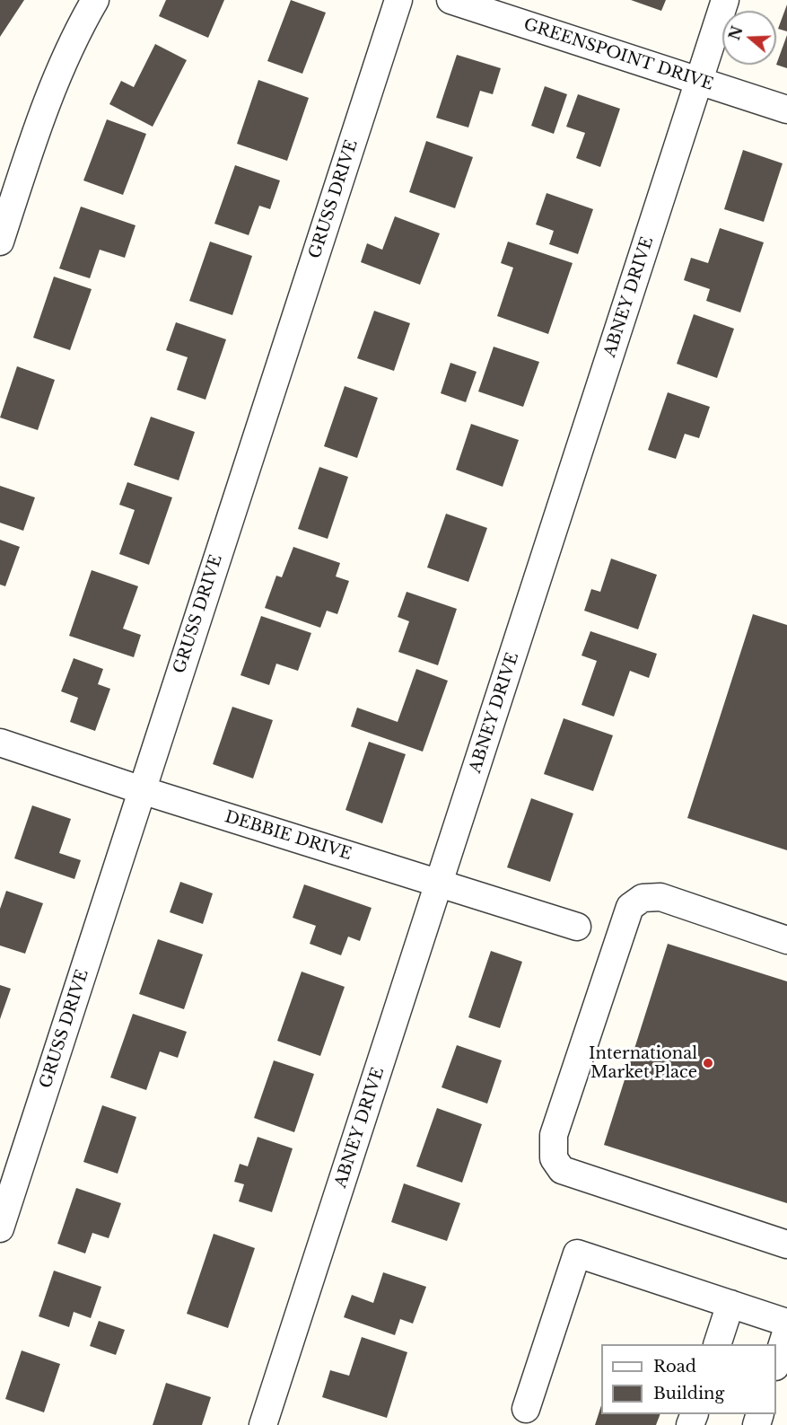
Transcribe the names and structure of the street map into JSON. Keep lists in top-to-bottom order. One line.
{"streets":{"street":["GREENSPOINT DRIVE","GRUSS DRIVE","ABNEY DRIVE","DEBBIE DRIVE"]},"crossings":[["GREENSPOINT DRIVE","ABNEY DRIVE"],["GRUSS DRIVE","DEBBIE DRIVE"],["ABNEY DRIVE","DEBBIE DRIVE"]],"places":["International Market Place"],"legend":["Road","Building"],"north":"left"}
